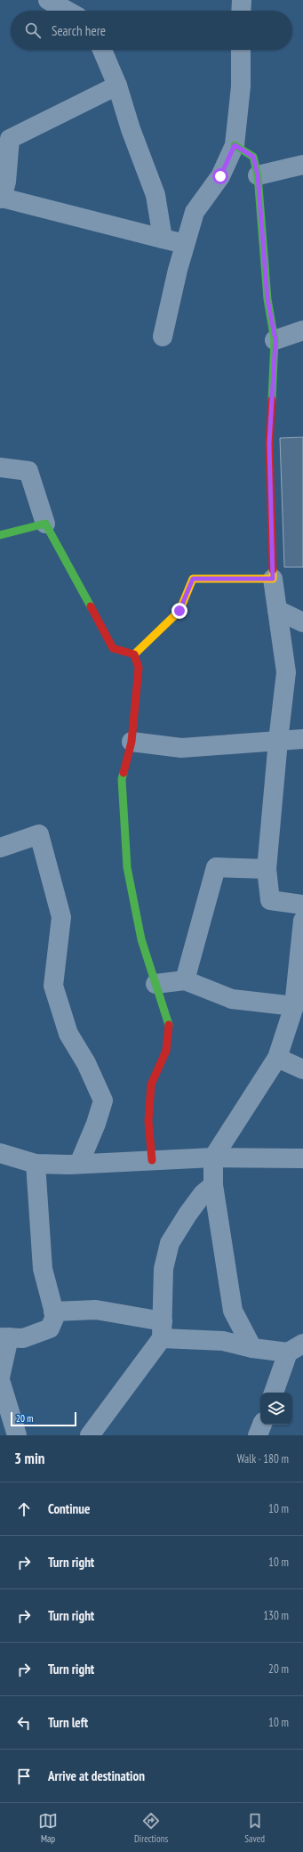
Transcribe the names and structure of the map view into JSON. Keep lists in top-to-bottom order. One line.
{"scale_bar":"20 m","page":{"search":"Search here","scale":"20 m","heading":["3 min","Walk · 180 m"],"list":[["Continue","10 m"],["Turn right","10 m"],["Turn right","130 m"],["Turn right","20 m"],["Turn left","10 m"],"Arrive at destination"],"nav":["Map","Directions","Saved"]}}
